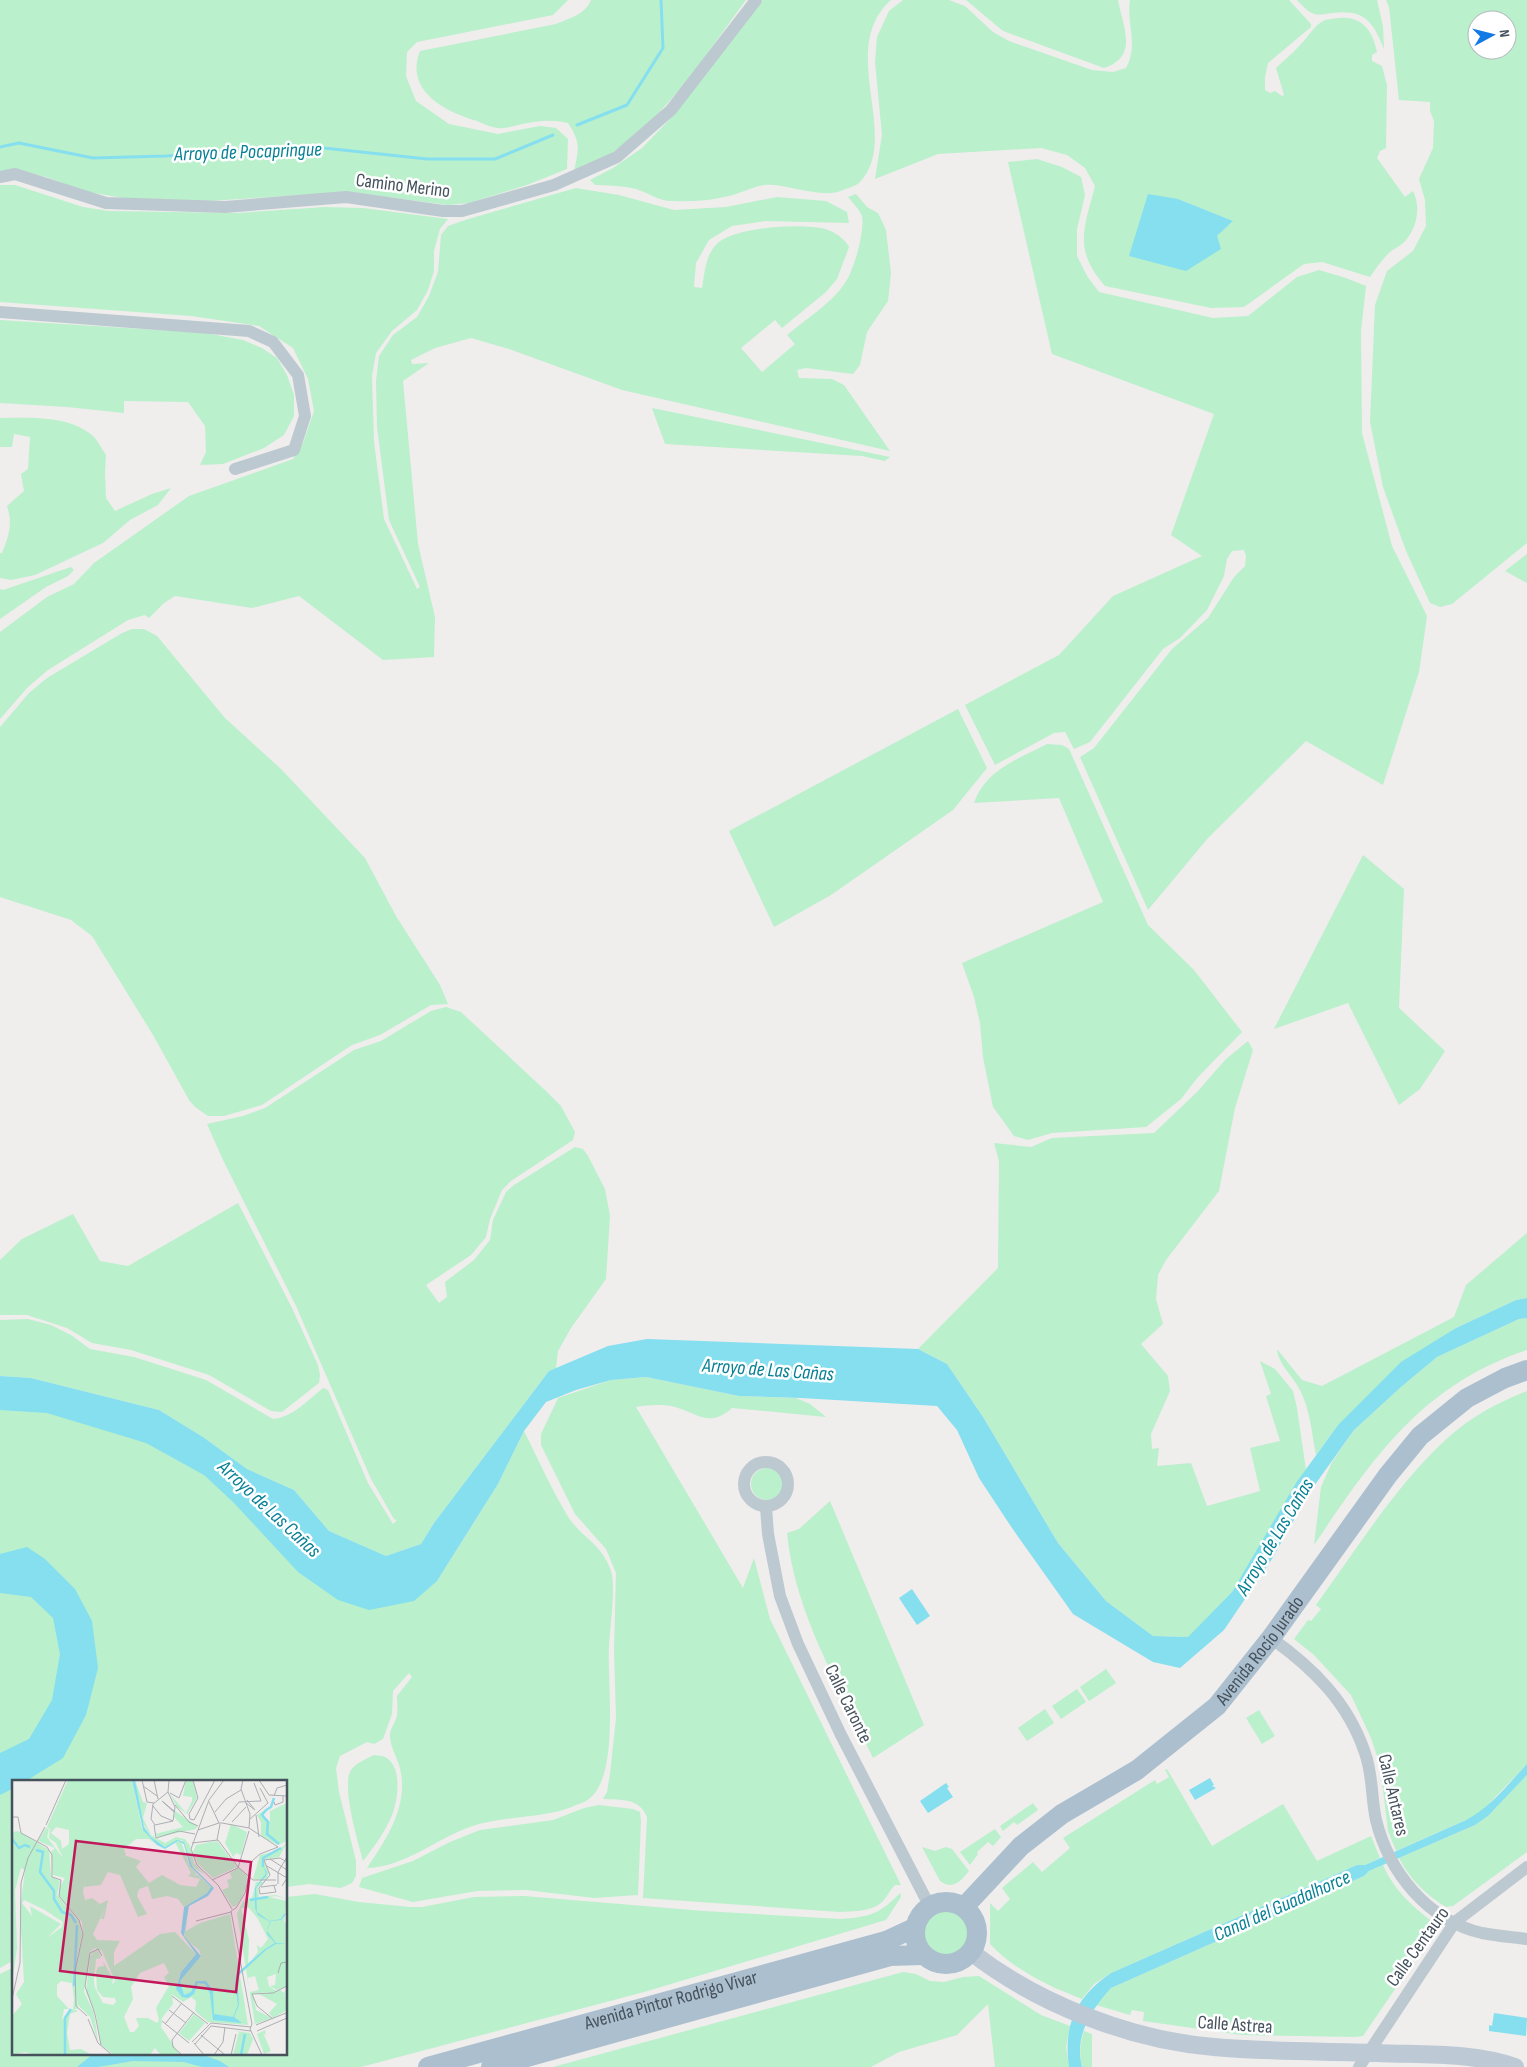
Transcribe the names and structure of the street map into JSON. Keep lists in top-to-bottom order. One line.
{"streets":{"main road":["Avenida Rocío Jurado","Avenida Pintor Rodrigo Vivar"],"street":["Camino Merino","Calle Caronte","Calle Antares","Calle Centauro","Calle Astrea"]},"crossings":[["Avenida Rocío Jurado","Calle Caronte"],["Avenida Rocío Jurado","Calle Antares"],["Avenida Rocío Jurado","Avenida Pintor Rodrigo Vivar"],["Avenida Rocío Jurado","Calle Astrea"],["Calle Caronte","Avenida Pintor Rodrigo Vivar"],["Calle Caronte","Calle Astrea"],["Calle Antares","Calle Centauro"],["Calle Centauro","Calle Astrea"],["Avenida Pintor Rodrigo Vivar","Calle Astrea"]],"water":["Arroyo de Pocapringue","Arroyo de Las Cañas","Canal del Guadalhorce"],"north":"right"}
